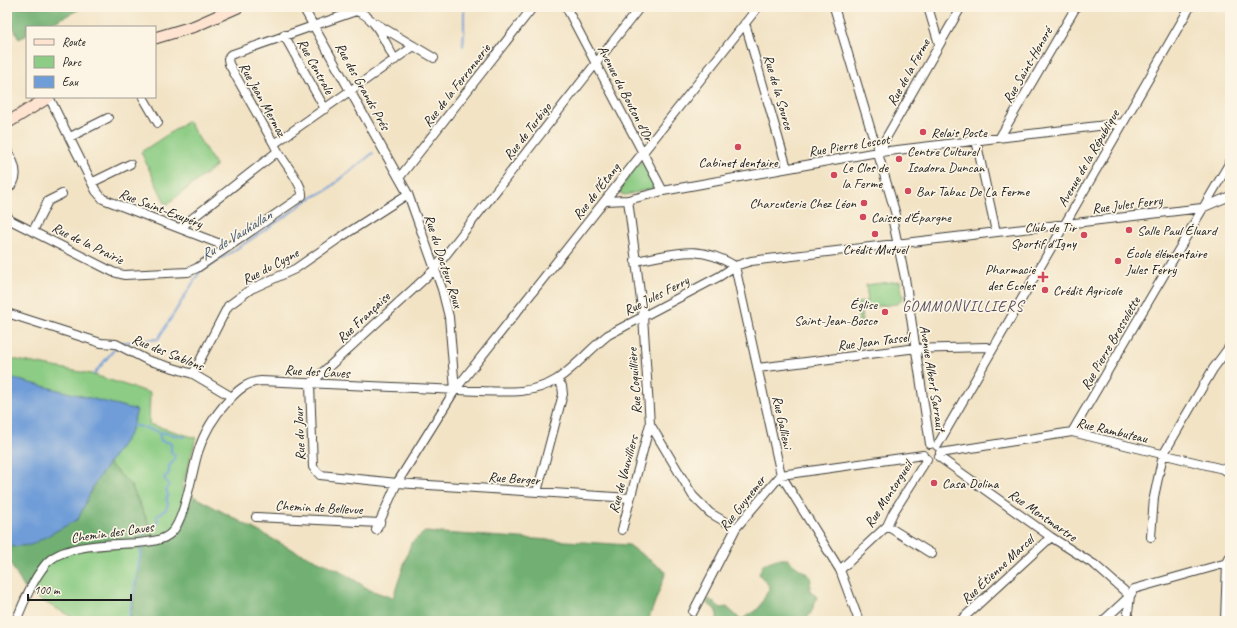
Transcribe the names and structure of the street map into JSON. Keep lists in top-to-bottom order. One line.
{"streets":{"street":["Rue Saint-Honoré","Rue Centrale","Rue de la Ferme","Rue de la Ferronnerie","Rue des Grands Prés","Rue de la Source","Avenue du Bouton d'Or","Rue Jean Mermoz","Rue de Turbigo","Rue Pierre Lescot","Avenue de la République","Rue de l'Étang","Rue Jules Ferry","Rue Saint-Exupéry","Rue de la Prairie","Rue du Docteur Roux","Rue du Cygne","Rue Française","Rue Jean Tassel","Rue Pierre Brossolette","Rue des Sablons","Rue des Caves","Avenue Albert Sarraut","Rue Coquillière","Rue Gallieni","Rue Rambuteau","Rue du Jour","Rue de Vauvilliers","Rue Berger","Rue Montorgueil","Rue Guynemer","Chemin de Bellevue","Rue Montmartre","Chemin des Caves","Rue Étienne Marcel"]},"crossings":[["Rue Saint-Honoré","Rue Pierre Lescot"],["Rue Centrale","Rue Jean Mermoz"],["Rue de la Ferme","Rue Pierre Lescot"],["Rue de la Ferme","Avenue Albert Sarraut"],["Rue de la Ferronnerie","Rue des Grands Prés"],["Rue de la Ferronnerie","Rue du Docteur Roux"],["Rue des Grands Prés","Rue du Docteur Roux"],["Rue de la Source","Rue Pierre Lescot"],["Rue de la Source","Rue de l'Étang"],["Avenue du Bouton d'Or","Rue de Turbigo"],["Avenue du Bouton d'Or","Rue Pierre Lescot"],["Avenue du Bouton d'Or","Rue de l'Étang"],["Rue Jean Mermoz","Rue Saint-Exupéry"],["Rue Jean Mermoz","Rue de la Prairie"],["Rue de Turbigo","Rue du Docteur Roux"],["Rue de Turbigo","Rue Française"],["Rue Pierre Lescot","Avenue de la République"],["Rue Pierre Lescot","Rue de l'Étang"],["Rue Pierre Lescot","Avenue Albert Sarraut"],["Rue Pierre Lescot","Rue Coquillière"],["Avenue de la République","Rue Jules Ferry"],["Avenue de la République","Rue Jean Tassel"],["Avenue de la République","Avenue Albert Sarraut"],["Avenue de la République","Rue Rambuteau"],["Avenue de la République","Rue Montorgueil"],["Avenue de la République","Rue Montmartre"],["Rue de l'Étang","Rue Jules Ferry"],["Rue de l'Étang","Rue du Docteur Roux"],["Rue de l'Étang","Rue des Caves"],["Rue Jules Ferry","Rue du Docteur Roux"],["Rue Jules Ferry","Rue Pierre Brossolette"],["Rue Jules Ferry","Rue des Caves"],["Rue Jules Ferry","Avenue Albert Sarraut"],["Rue Jules Ferry","Rue Coquillière"],["Rue Jules Ferry","Rue Gallieni"],["Rue Saint-Exupéry","Rue de la Prairie"],["Rue du Docteur Roux","Rue du Cygne"],["Rue du Docteur Roux","Rue Française"],["Rue du Docteur Roux","Rue des Caves"],["Rue du Cygne","Rue des Sablons"],["Rue Française","Rue des Caves"],["Rue Française","Rue du Jour"],["Rue Jean Tassel","Avenue Albert Sarraut"],["Rue Jean Tassel","Rue Gallieni"],["Rue Pierre Brossolette","Rue Rambuteau"],["Rue des Sablons","Rue des Caves"],["Rue des Caves","Rue du Jour"],["Rue des Caves","Chemin des Caves"],["Avenue Albert Sarraut","Rue Rambuteau"],["Avenue Albert Sarraut","Rue Montorgueil"],["Avenue Albert Sarraut","Rue Montmartre"],["Rue Coquillière","Rue de Vauvilliers"],["Rue Coquillière","Rue Guynemer"],["Rue Gallieni","Rue Montorgueil"],["Rue Gallieni","Rue Guynemer"],["Rue Rambuteau","Rue Montorgueil"],["Rue Rambuteau","Rue Guynemer"],["Rue Rambuteau","Rue Montmartre"],["Rue du Jour","Rue Berger"],["Rue du Jour","Chemin de Bellevue"],["Rue de Vauvilliers","Rue Berger"],["Rue Berger","Chemin de Bellevue"],["Rue Montorgueil","Rue Guynemer"],["Rue Montorgueil","Rue Montmartre"],["Rue Montmartre","Rue Étienne Marcel"]],"districts":["GOMMONVILLIERS"],"water":["Ru de Vauhallan"],"places":{"other":["Relais Poste","Cabinet dentaire","Centre Culturel Isadora Duncan","Le Clos de la Ferme","Bar Tabac De La Ferme","Charcuterie Chez Léon","Caisse d'Épargne","Salle Paul Éluard","Crédit Mutuel","Club de Tir Sportif d'Igny","École élémentaire Jules Ferry","Crédit Agricole","Église Saint-Jean-Bosco","Casa Dolina"],"health":["Pharmacie des Ecoles"]},"legend":["Route","Parc","Eau"],"scale_bar":"100 m"}
